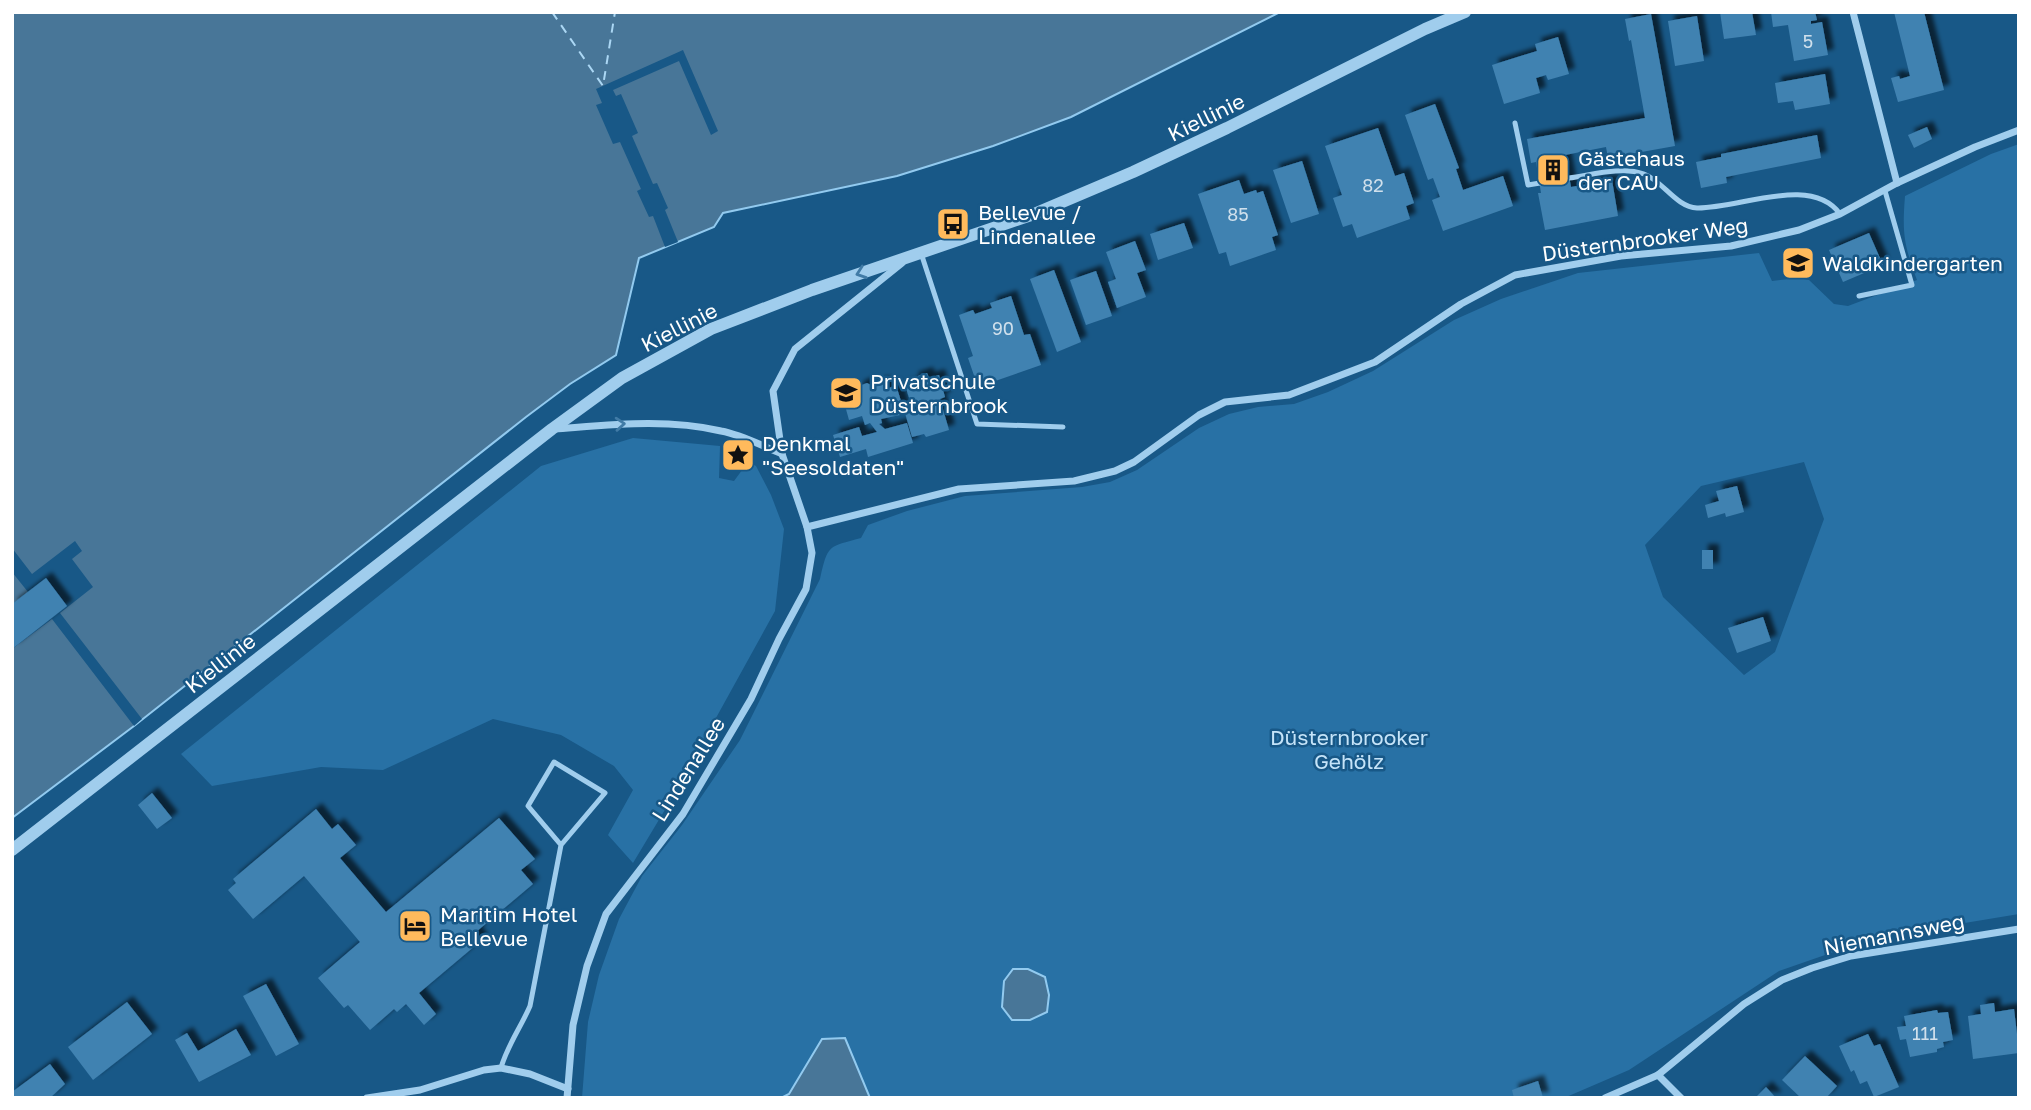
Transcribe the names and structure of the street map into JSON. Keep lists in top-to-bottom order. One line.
{"streets":{"street":["Kiellinie","Düsternbrooker Weg","Lindenallee","Niemannsweg"]},"crossings":[["Kiellinie","Lindenallee"],["Düsternbrooker Weg","Lindenallee"]],"parks":["Düsternbrooker Gehölz"],"places":{"building":["Gästehaus der CAU"],"bus stop":["Bellevue / Lindenallee"],"school or university":["Waldkindergarten","Privatschule Düsternbrook"],"place":["Denkmal \"Seesoldaten\""],"hotel":["Maritim Hotel Bellevue"]},"house_numbers":["5","82","85","90","111"]}
